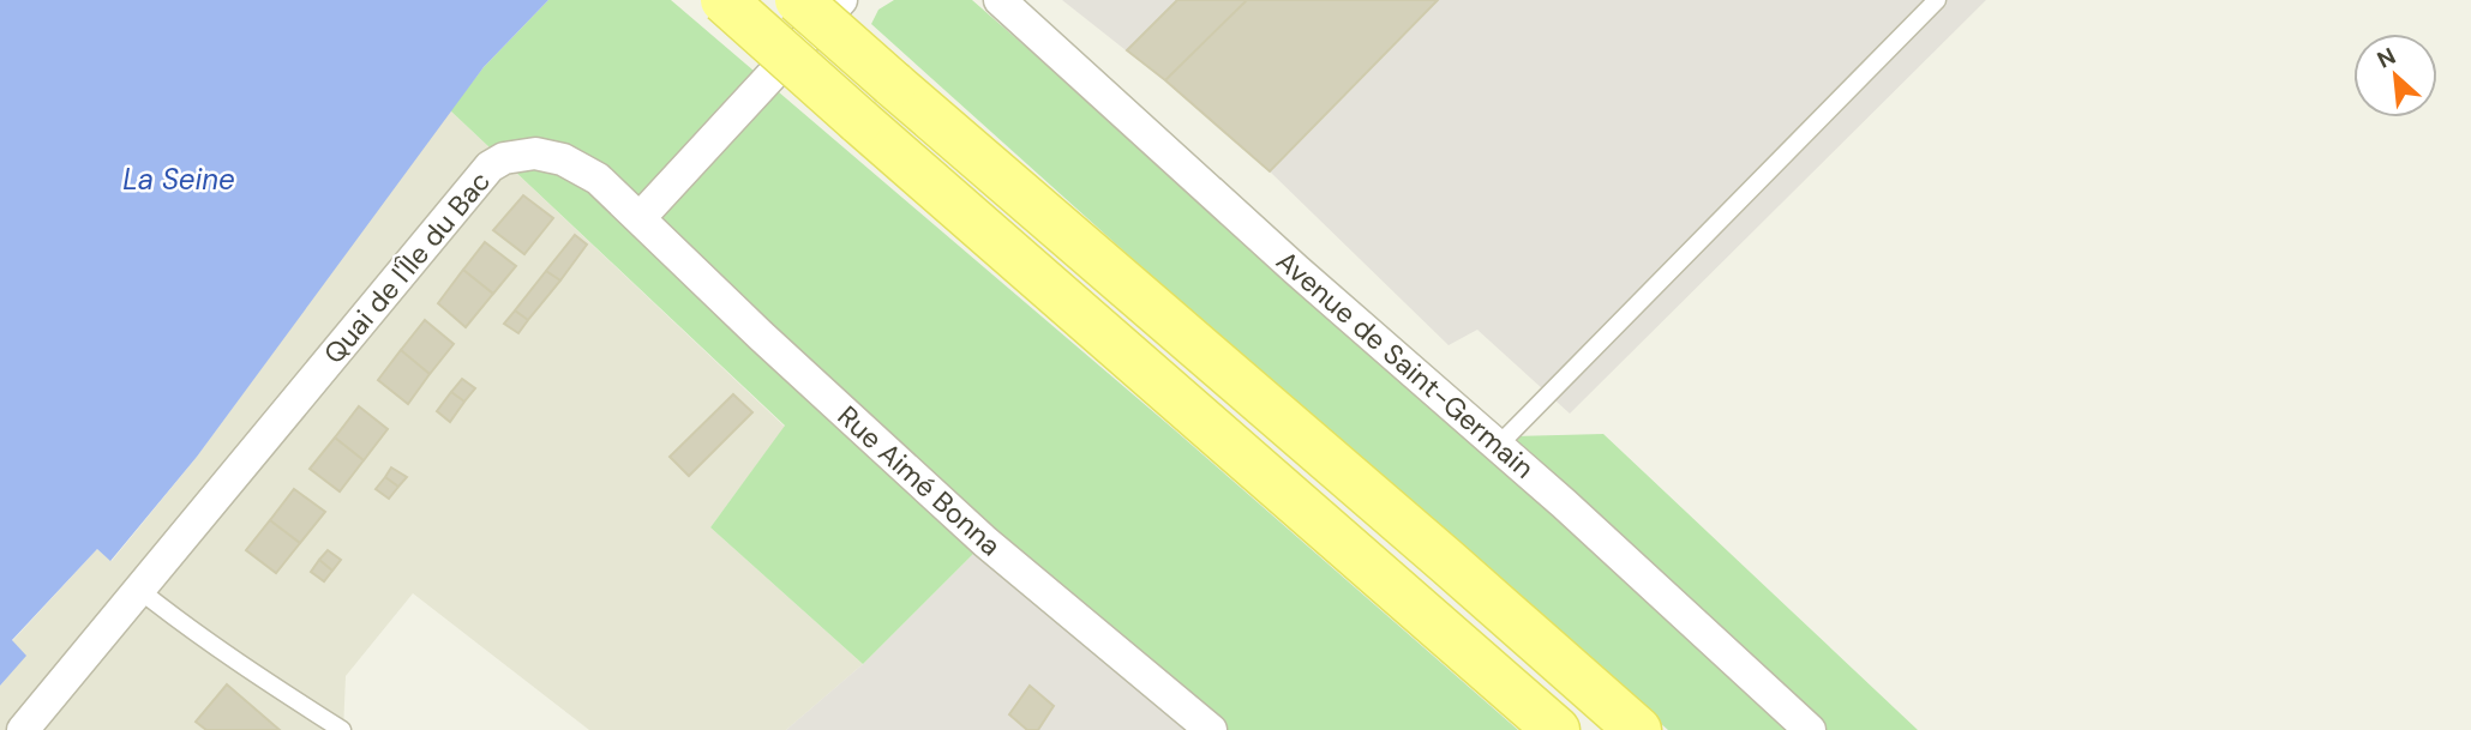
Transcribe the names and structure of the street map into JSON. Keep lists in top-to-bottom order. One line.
{"streets":{"street":["Quai de l'Île du Bac","Avenue de Saint-Germain","Rue Aimé Bonna"]},"crossings":[["Quai de l'Île du Bac","Rue Aimé Bonna"]],"water":["La Seine"],"north":"top left"}
